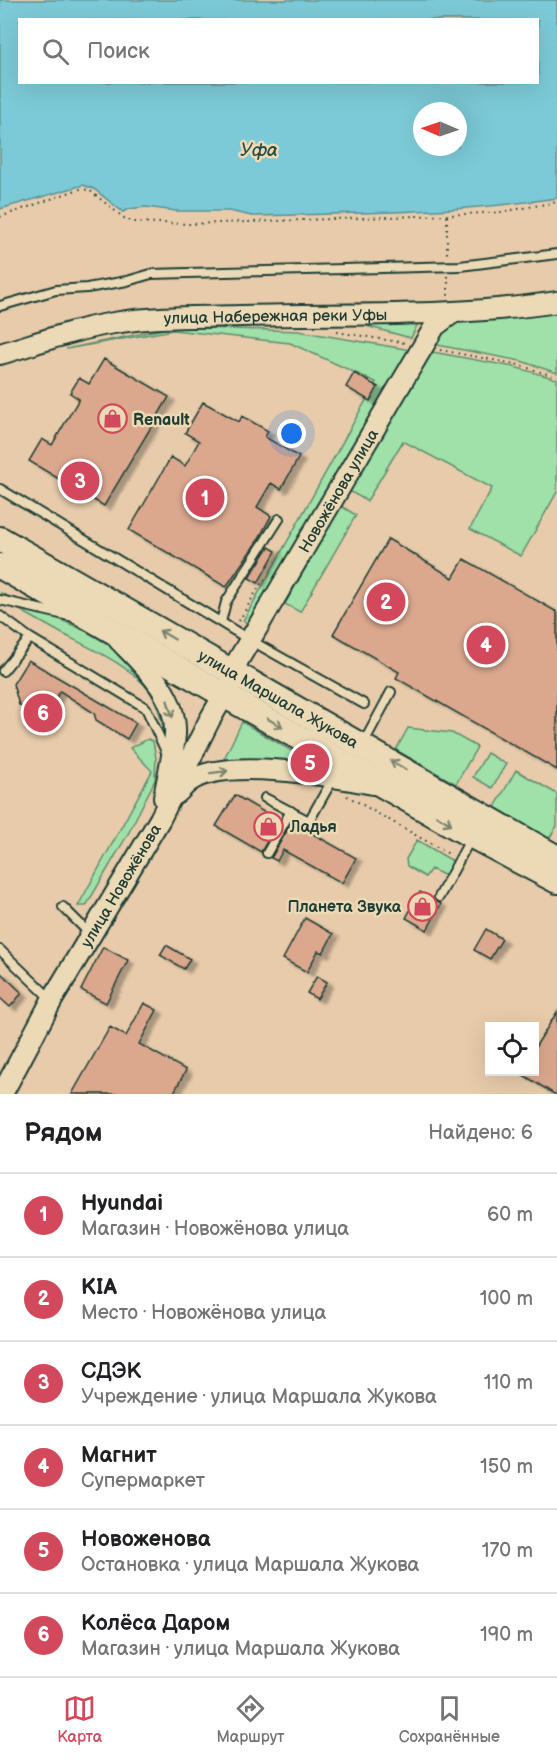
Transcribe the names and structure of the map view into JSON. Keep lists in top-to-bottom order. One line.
{"streets":{"main road":["улица Маршала Жукова"],"street":["улица Набережная реки Уфы","Новожёнова улица","улица Новожёнова"]},"crossings":[["улица Набережная реки Уфы","Новожёнова улица"],["Новожёнова улица","улица Маршала Жукова"],["Новожёнова улица","улица Новожёнова"],["улица Маршала Жукова","улица Новожёнова"]],"water":["Уфа"],"places":{"shop":["Renault","Ладья","Планета Звука"]},"north":"left","page":{"search":"Поиск","pins":["3","1","2","4","6","5"],"heading":["Рядом","Найдено: 6"],"list":[{"mark":"1","name":"Hyundai","note":"Магазин · Новожёнова улица","value":"60 m"},{"mark":"2","name":"KIA","note":"Место · Новожёнова улица","value":"100 m"},{"mark":"3","name":"СДЭК","note":"Учреждение · улица Маршала Жукова","value":"110 m"},{"mark":"4","name":"Магнит","note":"Супермаркет","value":"150 m"},{"mark":"5","name":"Новоженова","note":"Остановка · улица Маршала Жукова","value":"170 m"},{"mark":"6","name":"Колёса Даром","note":"Магазин · улица Маршала Жукова","value":"190 m"}],"nav":["Карта","Маршрут","Сохранённые"]}}
